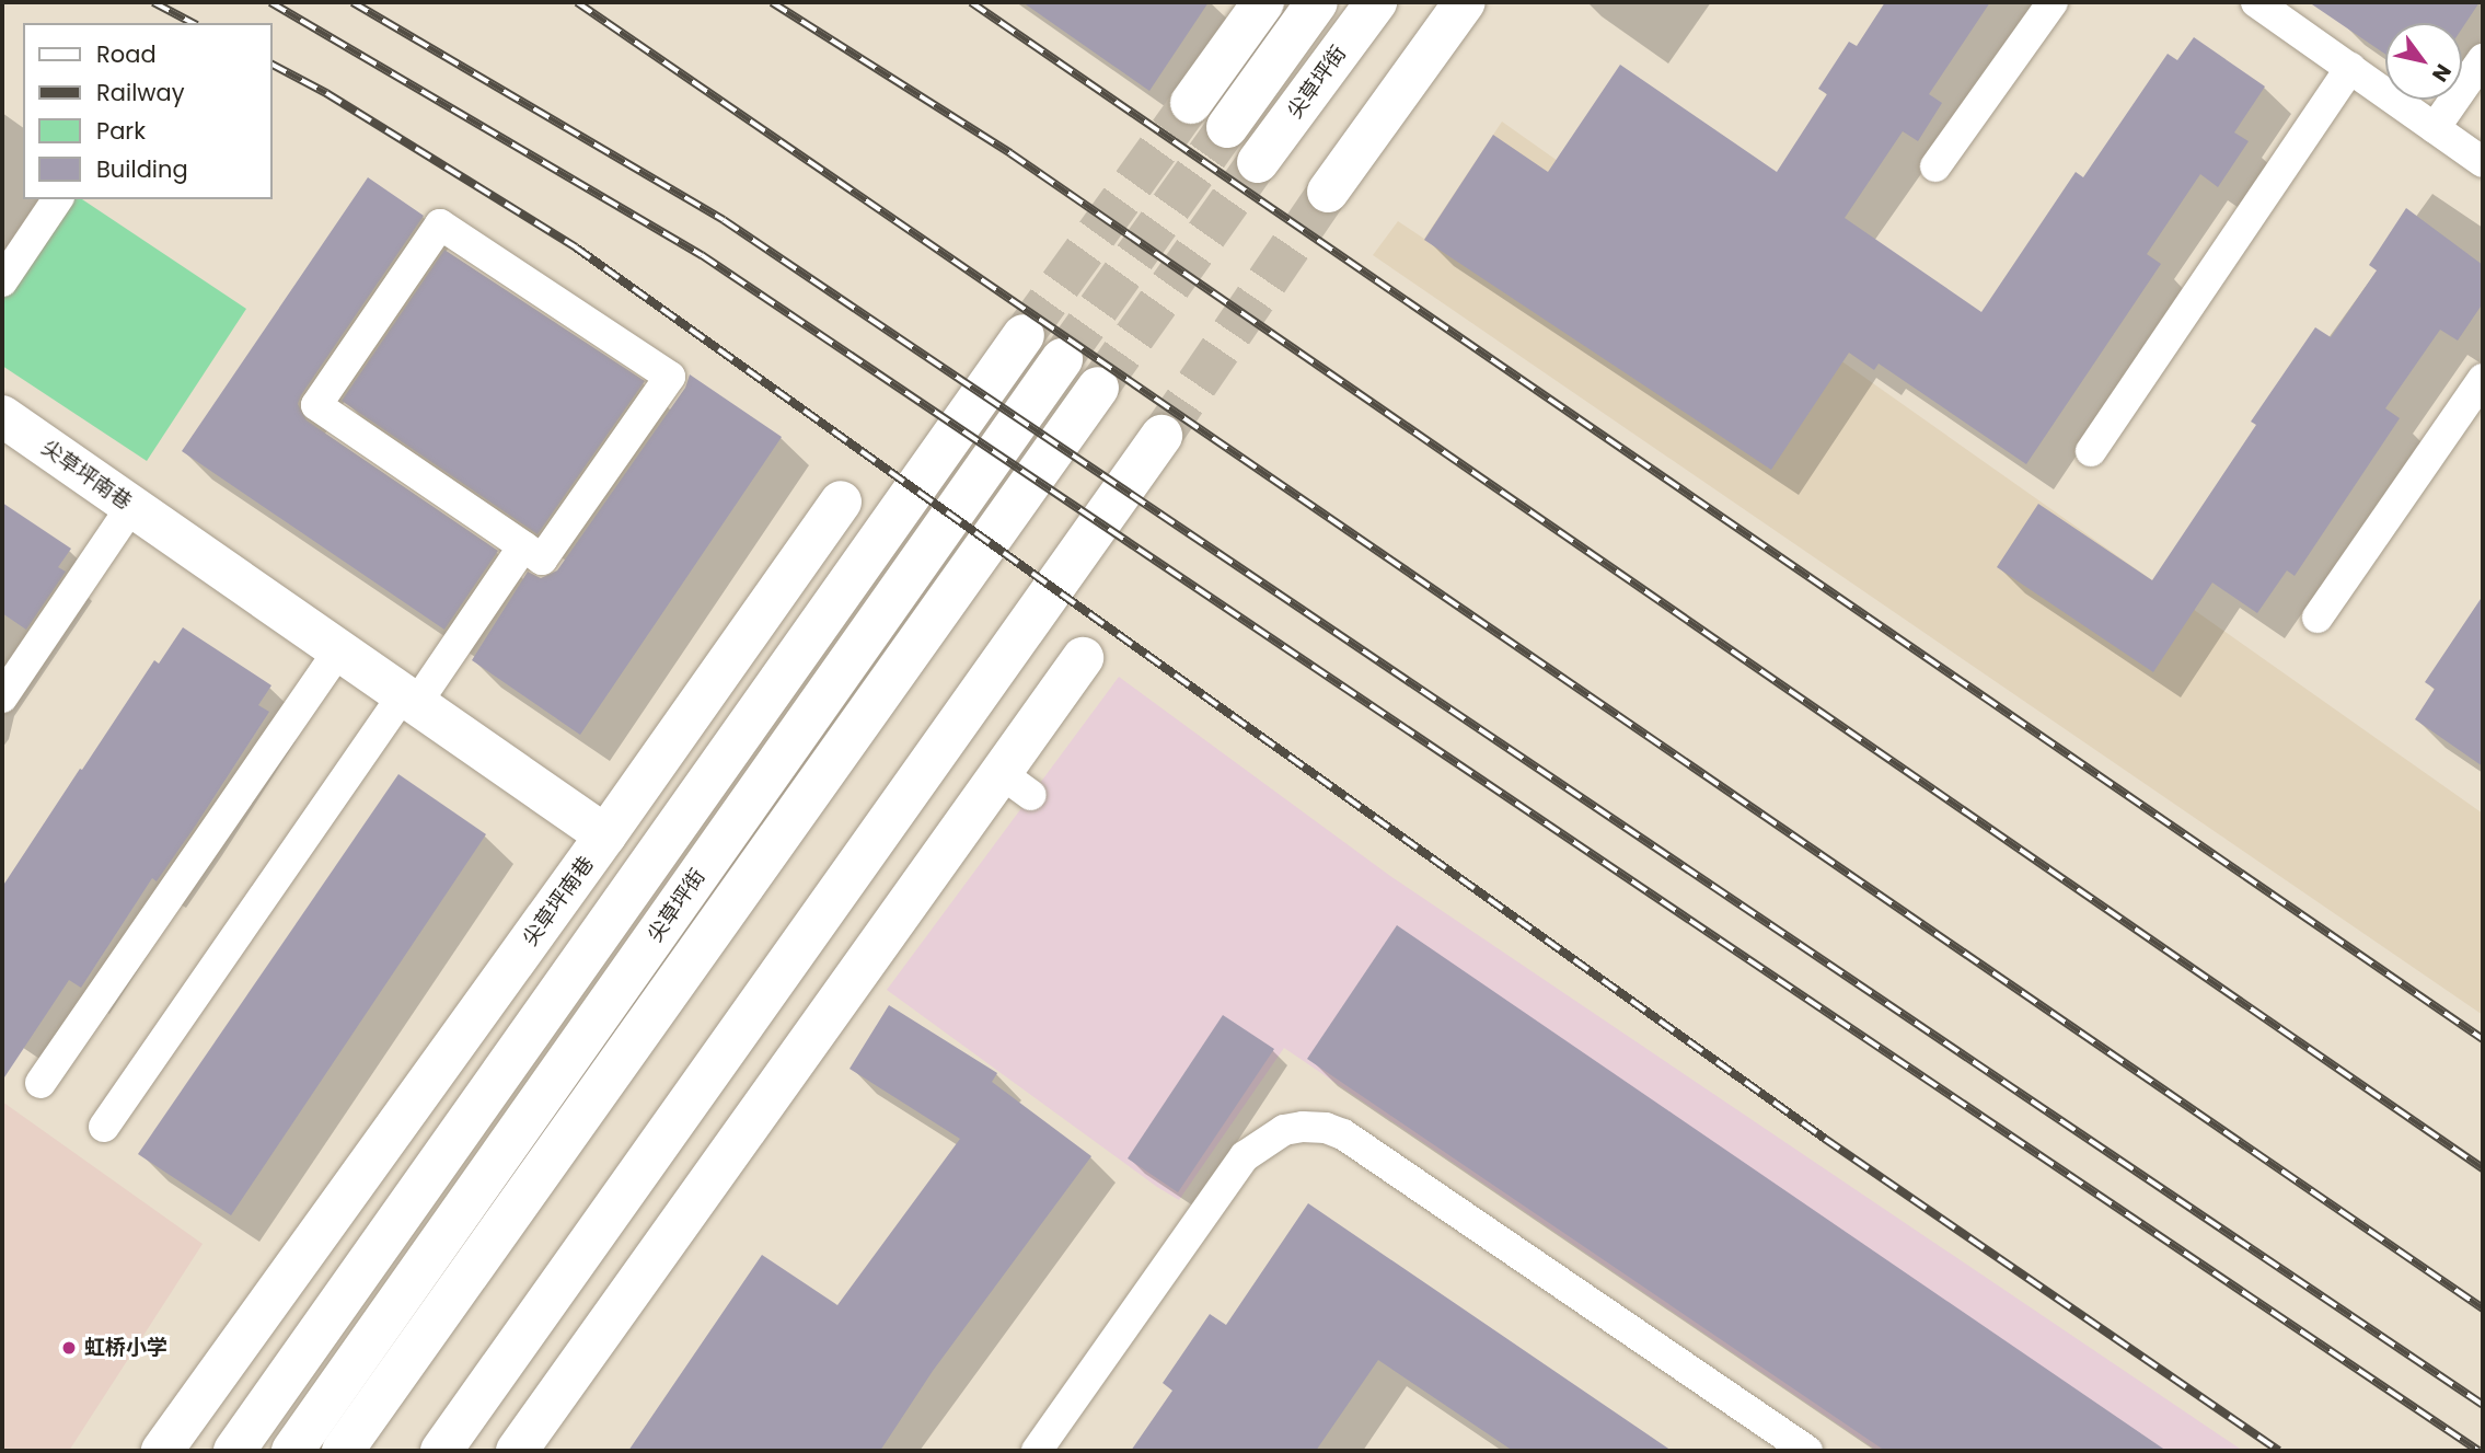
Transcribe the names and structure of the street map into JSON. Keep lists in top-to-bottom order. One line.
{"streets":{"street":["尖草坪街","尖草坪南巷"]},"places":["虹桥小学"],"legend":["Road","Railway","Park","Building"],"north":"bottom right"}
